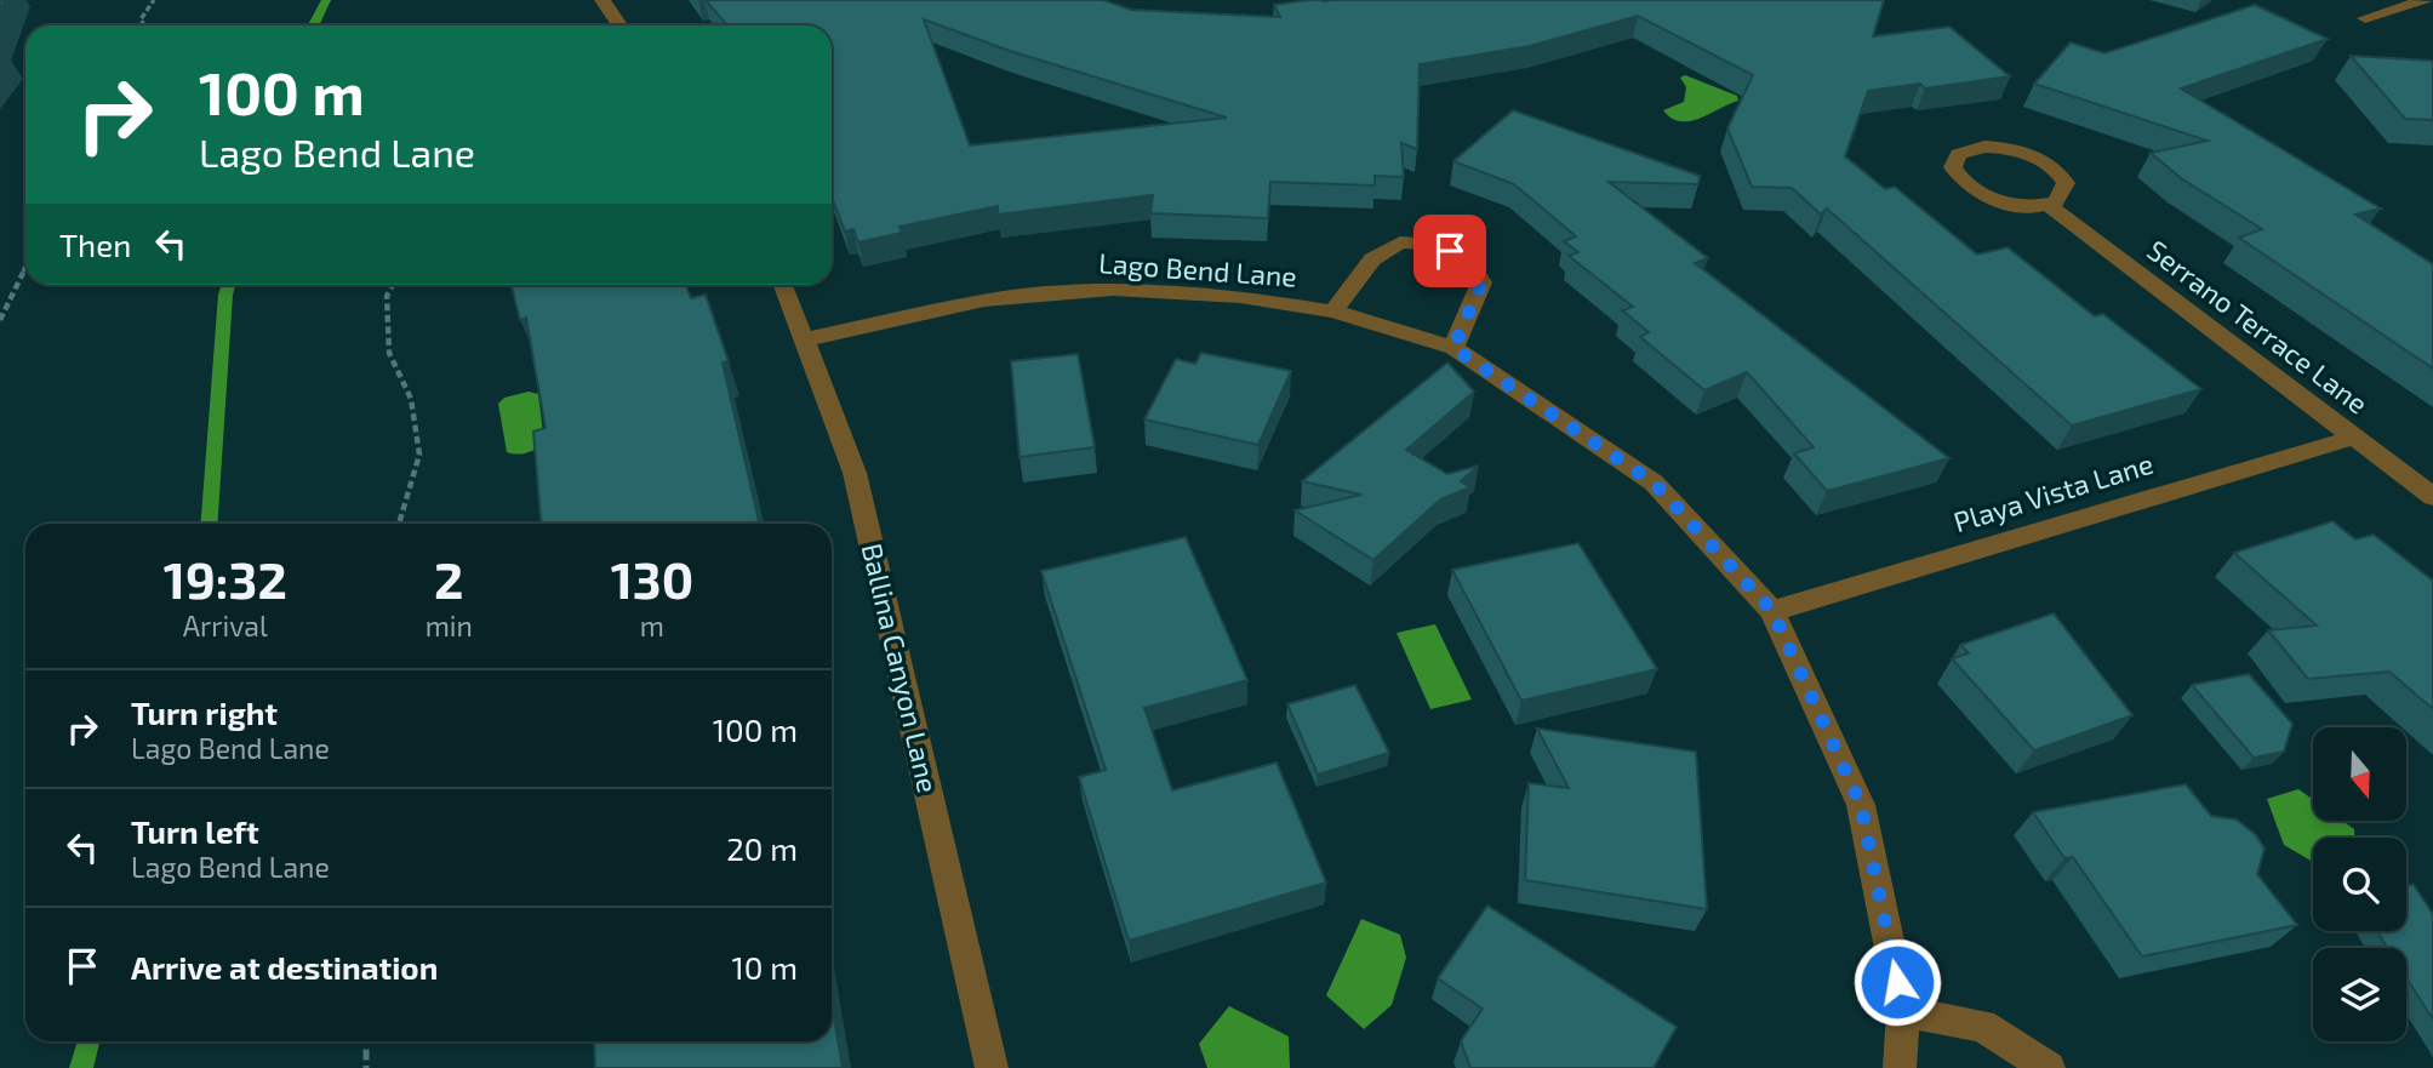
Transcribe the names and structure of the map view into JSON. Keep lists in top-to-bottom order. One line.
{"streets":{"street":["Lago Bend Lane","Serrano Terrace Lane","Playa Vista Lane","Ballina Canyon Lane"]},"crossings":[["Lago Bend Lane","Playa Vista Lane"],["Lago Bend Lane","Ballina Canyon Lane"],["Serrano Terrace Lane","Playa Vista Lane"]],"north":"bottom","page":{"turn":["100 m","Lago Bend Lane"],"then":"Then","eta":["19:32","Arrival","2","min","130","m"],"list":[{"name":"Turn right","note":"Lago Bend Lane","value":"100 m"},{"name":"Turn left","note":"Lago Bend Lane","value":"20 m"},{"name":"Arrive at destination","value":"10 m"}]}}
